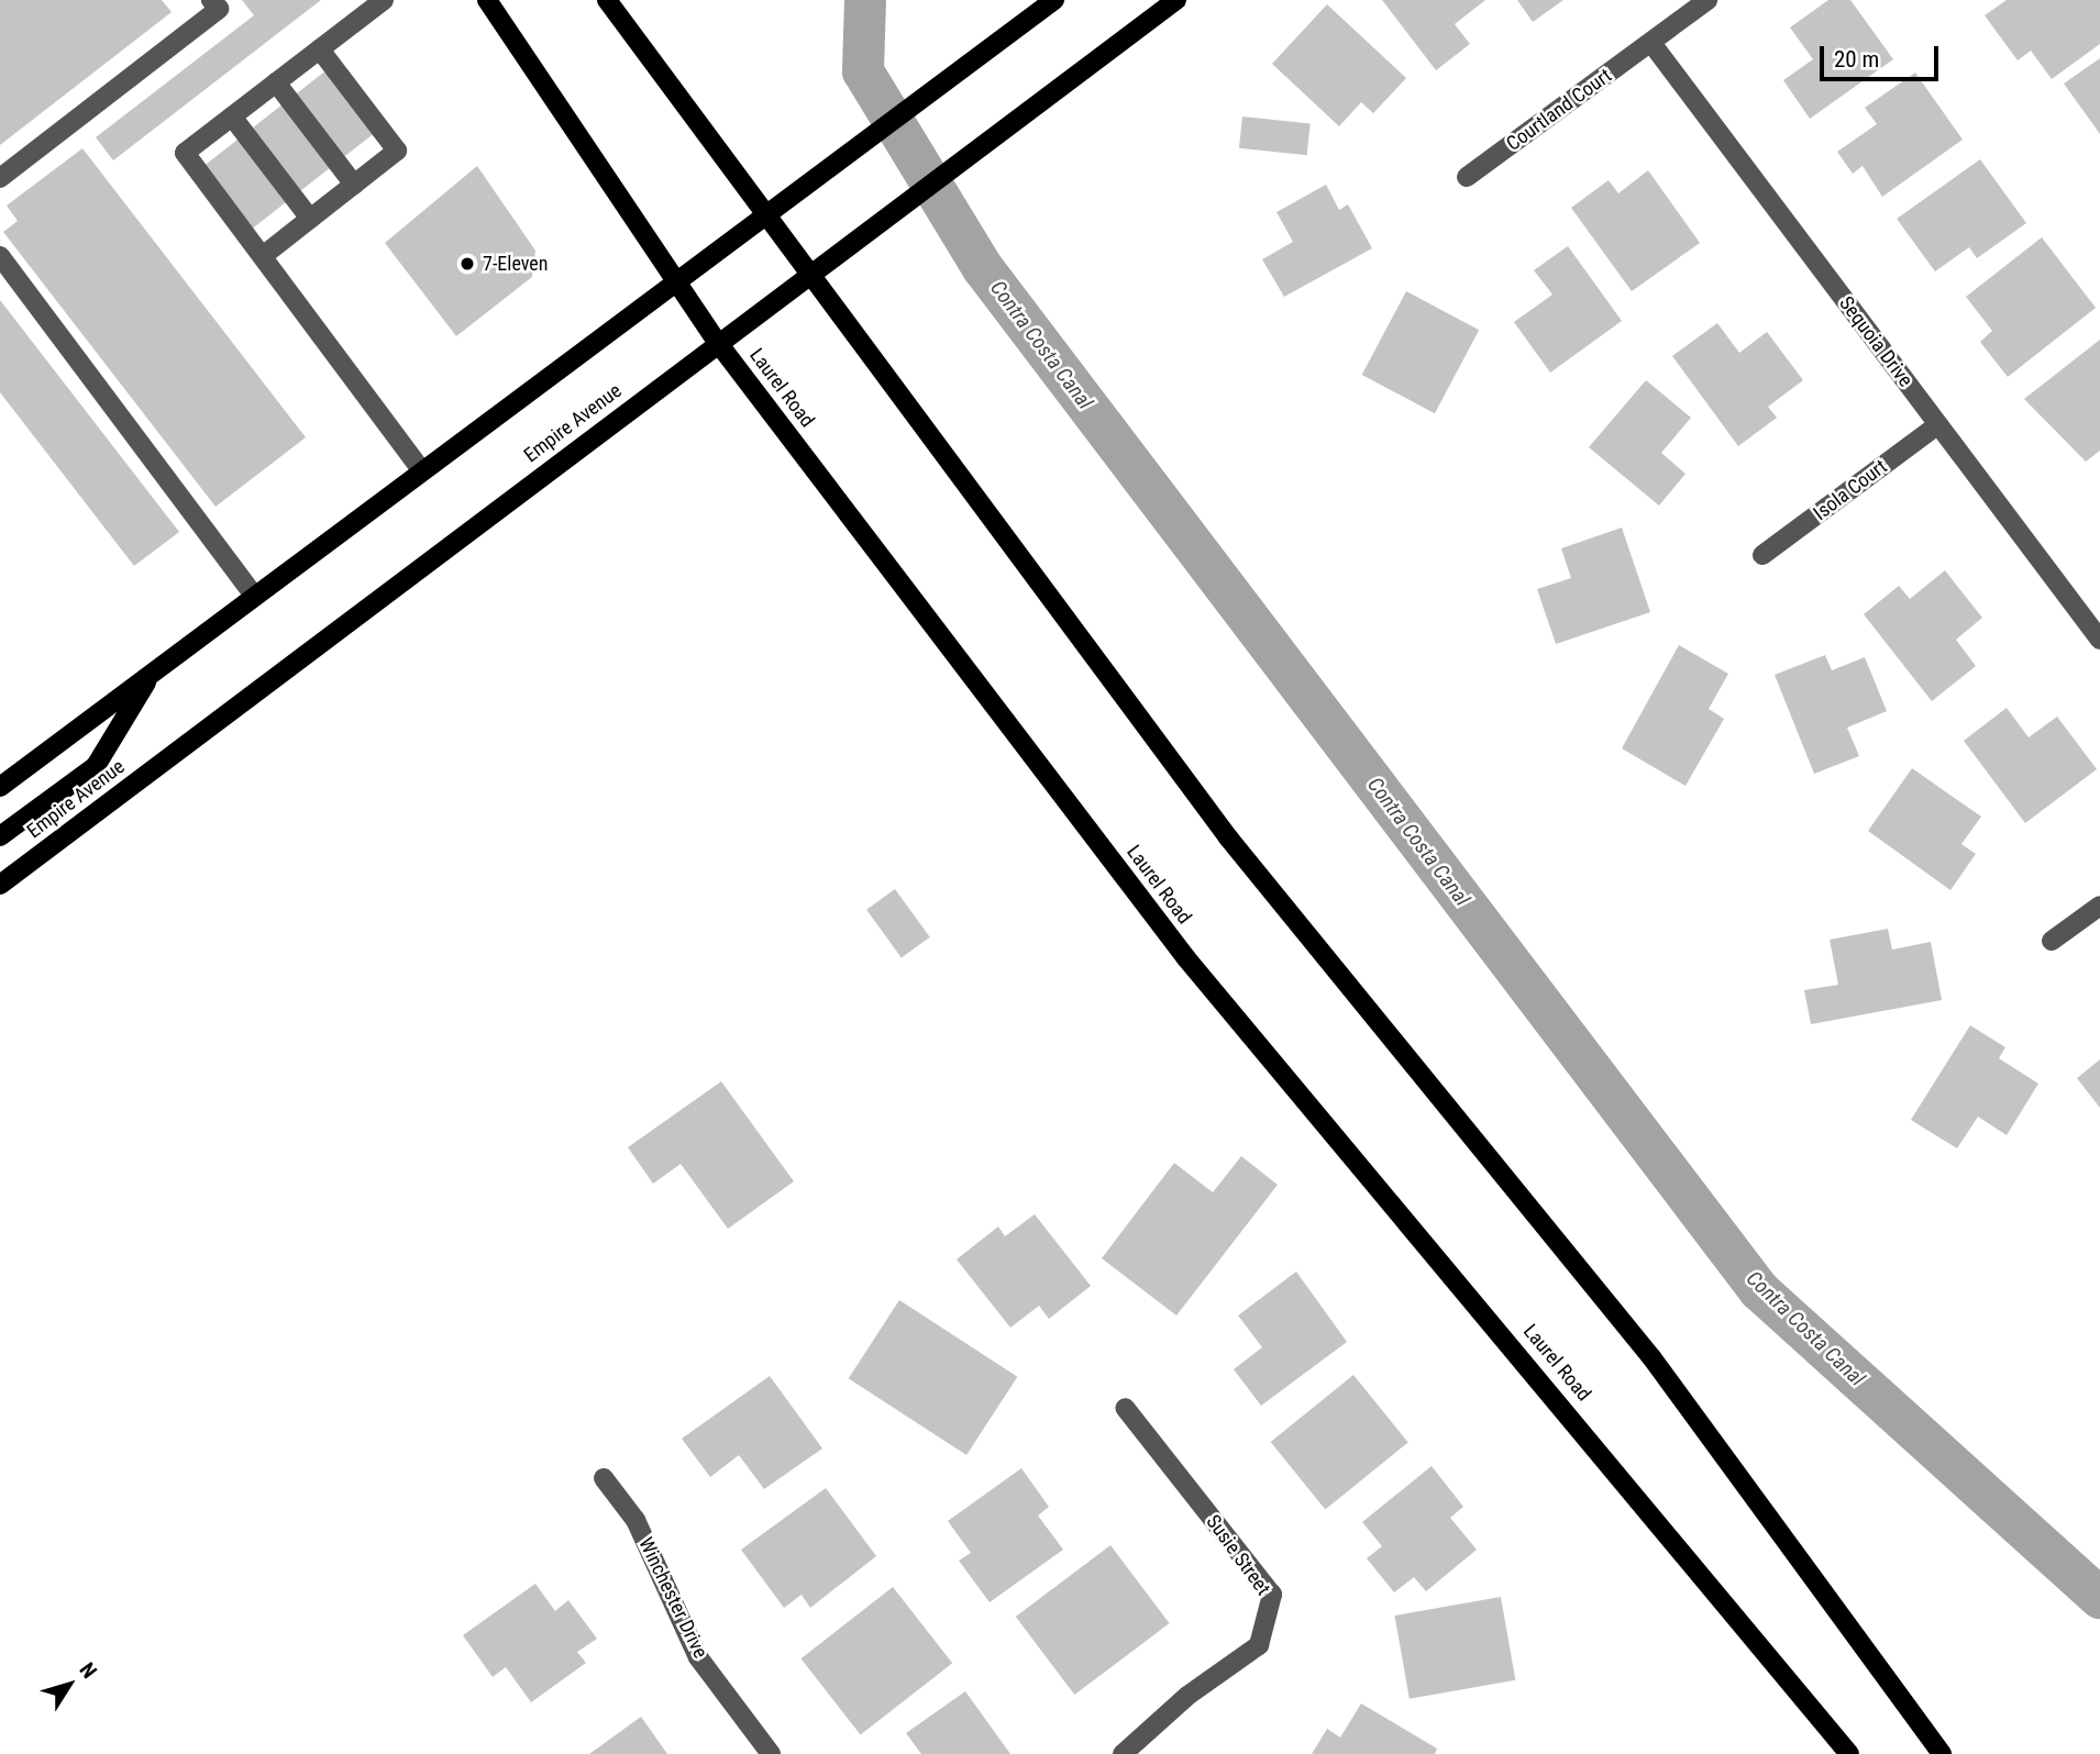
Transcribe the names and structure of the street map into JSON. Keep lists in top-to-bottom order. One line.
{"streets":{"main road":["Laurel Road","Empire Avenue"],"street":["Courtland Court","Sequoia Drive","Isola Court","Susie Street","Winchester Drive"]},"crossings":[["Courtland Court","Sequoia Drive"],["Sequoia Drive","Isola Court"],["Laurel Road","Empire Avenue"]],"water":["Contra Costa Canal"],"places":["7-Eleven"],"scale_bar":"20 m","north":"top right"}
